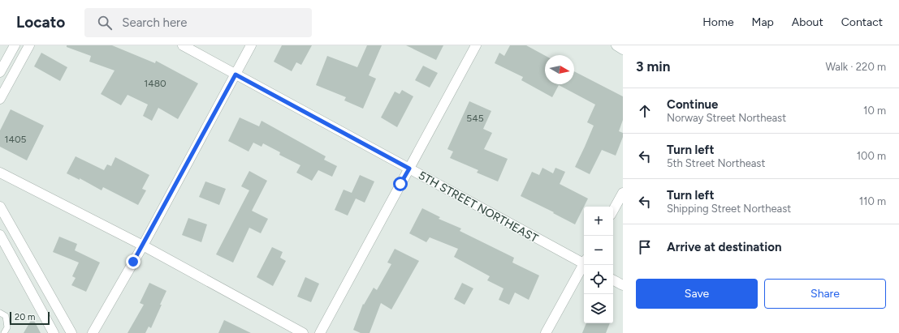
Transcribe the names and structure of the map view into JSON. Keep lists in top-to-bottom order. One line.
{"streets":{"street":["5TH STREET NORTHEAST"]},"house_numbers":["1480","545","1405"],"scale_bar":"20 m","north":"right","page":{"header":"Locato","search":"Search here","nav":["Home","Map","About","Contact"],"heading":["3 min","Walk · 220 m"],"list":[["Continue","Norway Street Northeast","10 m"],["Turn left","5th Street Northeast","100 m"],["Turn left","Shipping Street Northeast","110 m"],"Arrive at destination"],"map_buttons":["+","−"],"buttons":["Save","Share"],"scale":"20 m"}}
